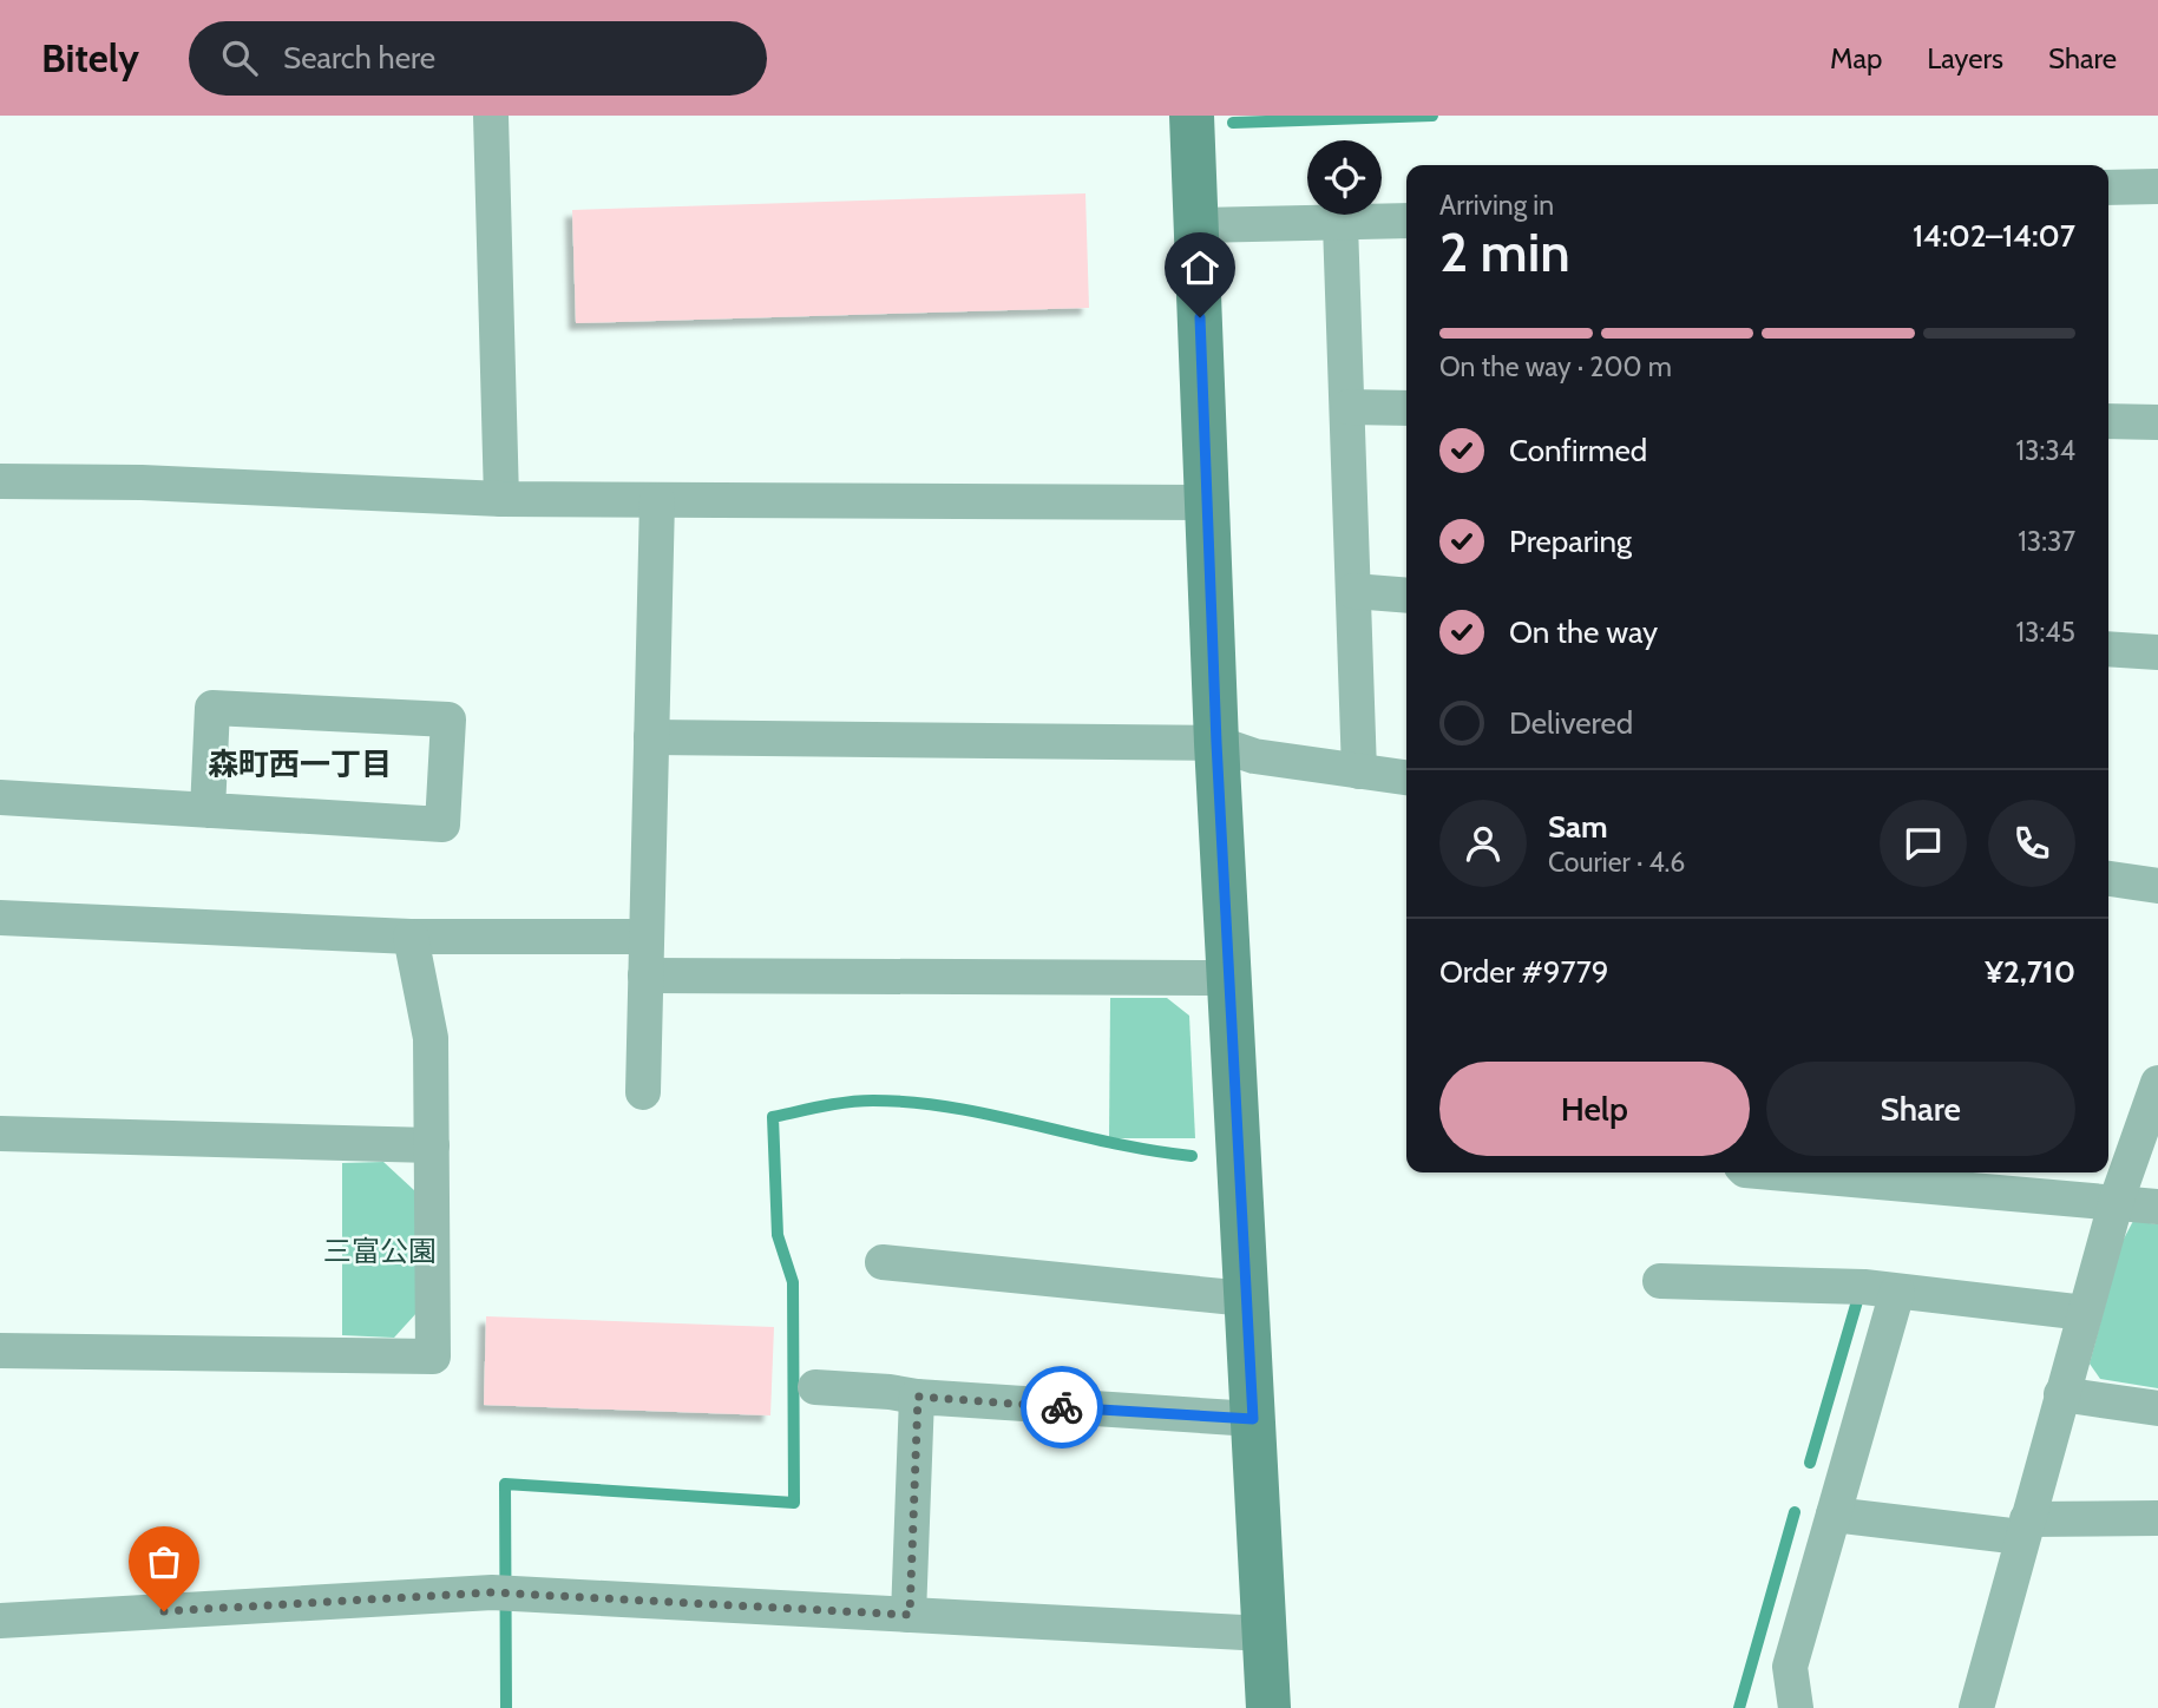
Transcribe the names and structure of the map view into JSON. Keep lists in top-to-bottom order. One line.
{"districts":["森町西一丁目"],"parks":["三富公園"],"page":{"header":"Bitely","search":"Search here","nav":["Map","Layers","Share"],"heading":["2 min","Arriving in","14:02–14:07"],"panel":["Sam","Courier · 4.6","Order #9779","¥2,710"],"bar":"On the way · 200 m","list":[["Confirmed","13:34"],["Preparing","13:37"],["On the way","13:45"],"Delivered"],"buttons":["Help","Share"]}}
